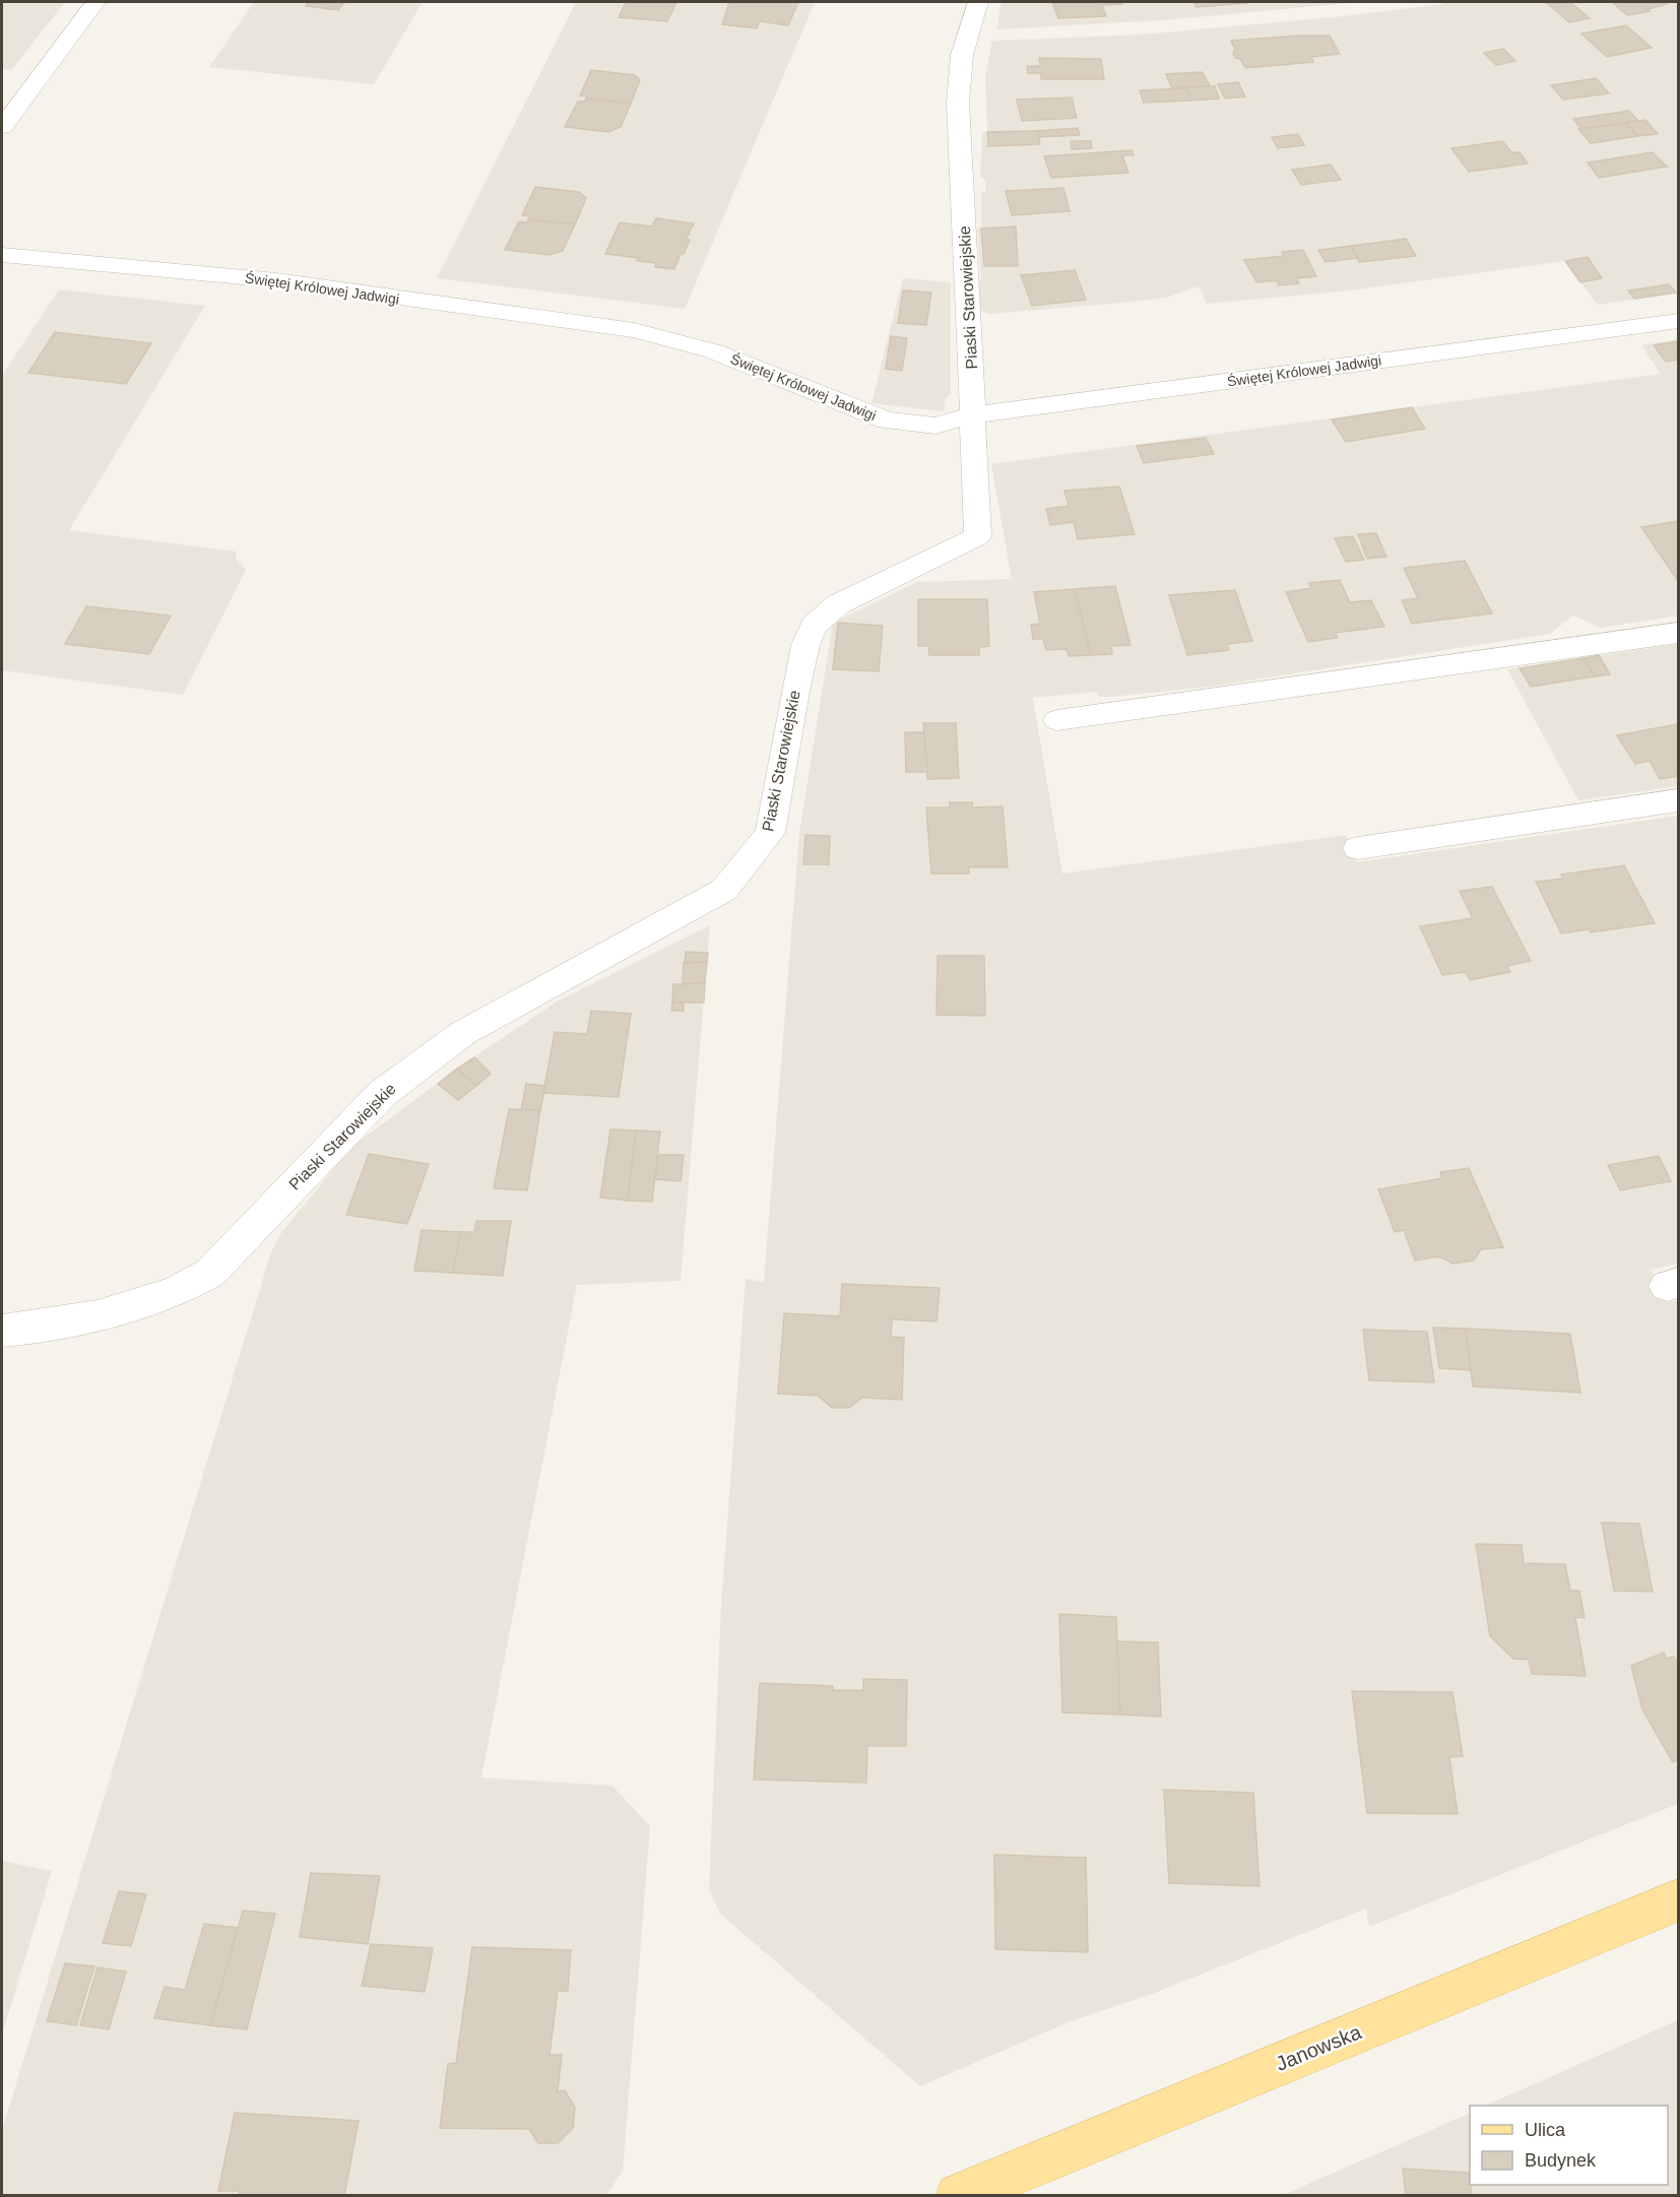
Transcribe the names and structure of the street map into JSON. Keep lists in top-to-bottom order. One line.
{"streets":{"main road":["Janowska"],"street":["Świętej Królowej Jadwigi","Piaski Starowiejskie"]},"crossings":[["Świętej Królowej Jadwigi","Piaski Starowiejskie"]],"legend":["Ulica","Budynek"]}
